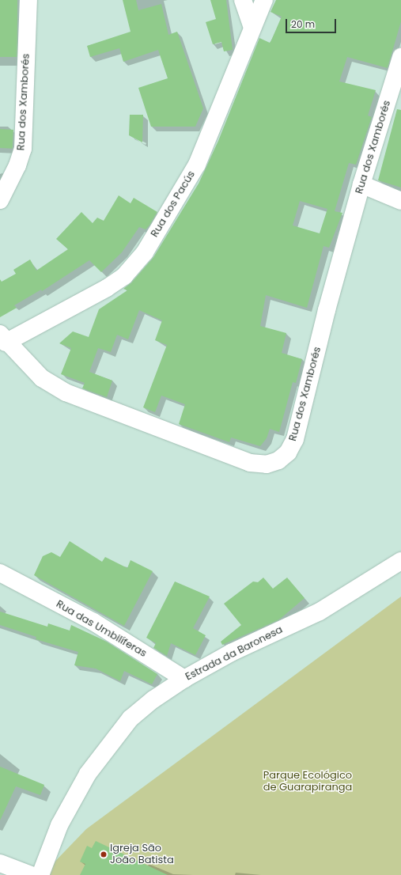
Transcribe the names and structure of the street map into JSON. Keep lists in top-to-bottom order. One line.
{"streets":{"street":["Rua dos Xamborés","Rua dos Pacús","Rua das Umbilíferas","Estrada da Baronesa"]},"crossings":[["Rua dos Xamborés","Rua dos Pacús"],["Rua das Umbilíferas","Estrada da Baronesa"]],"parks":["Parque Ecológico de Guarapiranga"],"places":["Igreja São João Batista"],"scale_bar":"20 m"}
